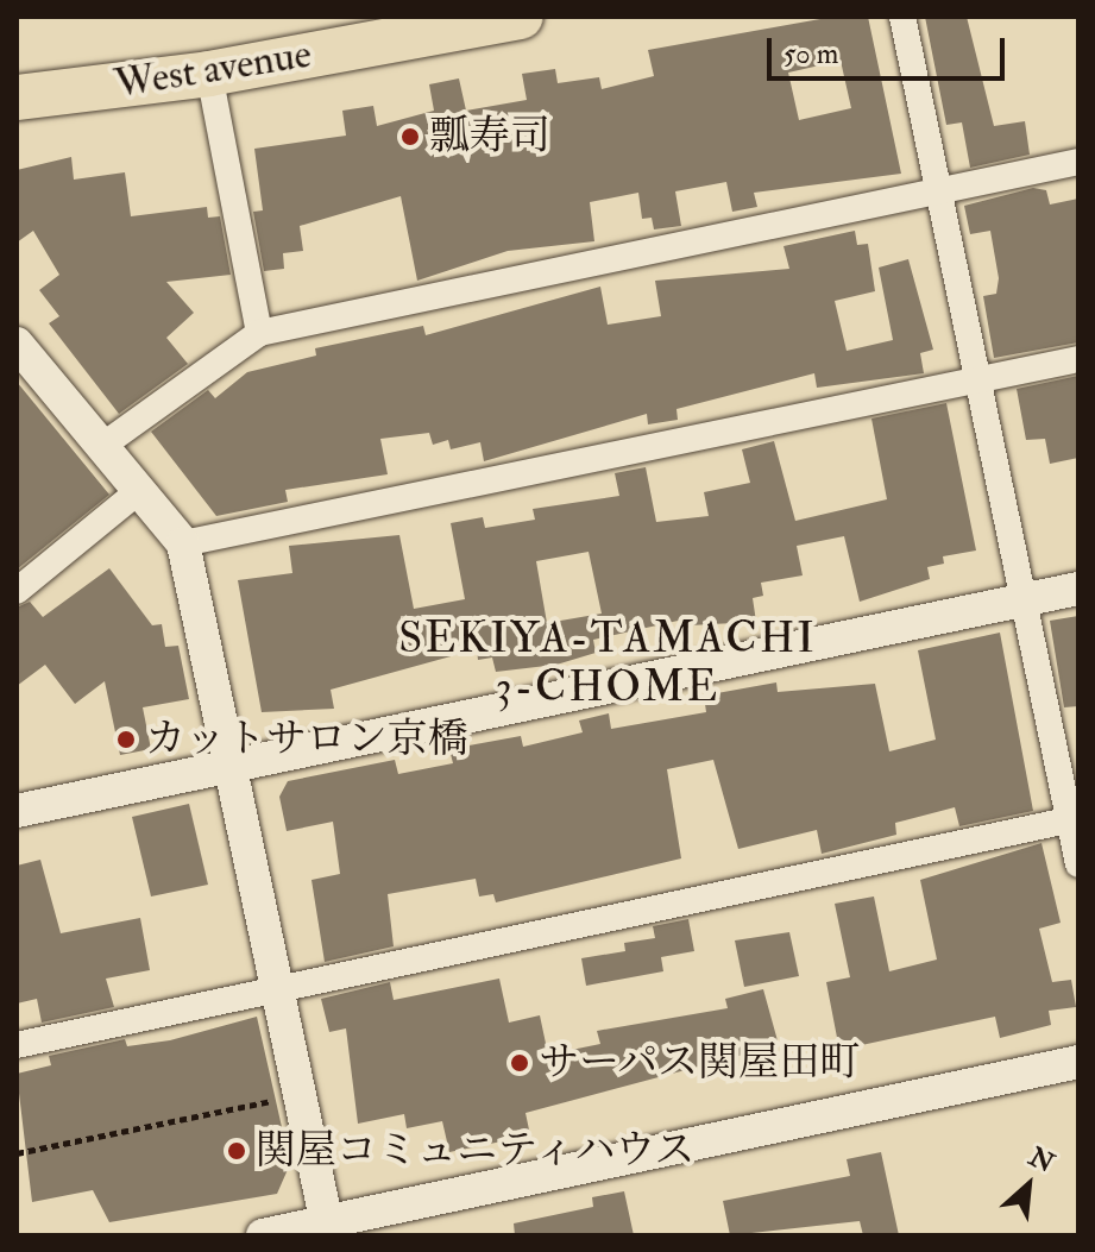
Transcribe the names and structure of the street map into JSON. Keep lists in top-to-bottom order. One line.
{"streets":{"highway":["West avenue"]},"districts":["SEKIYA-TAMACHI 3-CHOME"],"places":["瓢寿司","カットサロン京橋","サーパス関屋田町","関屋コミュニティハウス"],"scale_bar":"50 m","north":"top right"}
